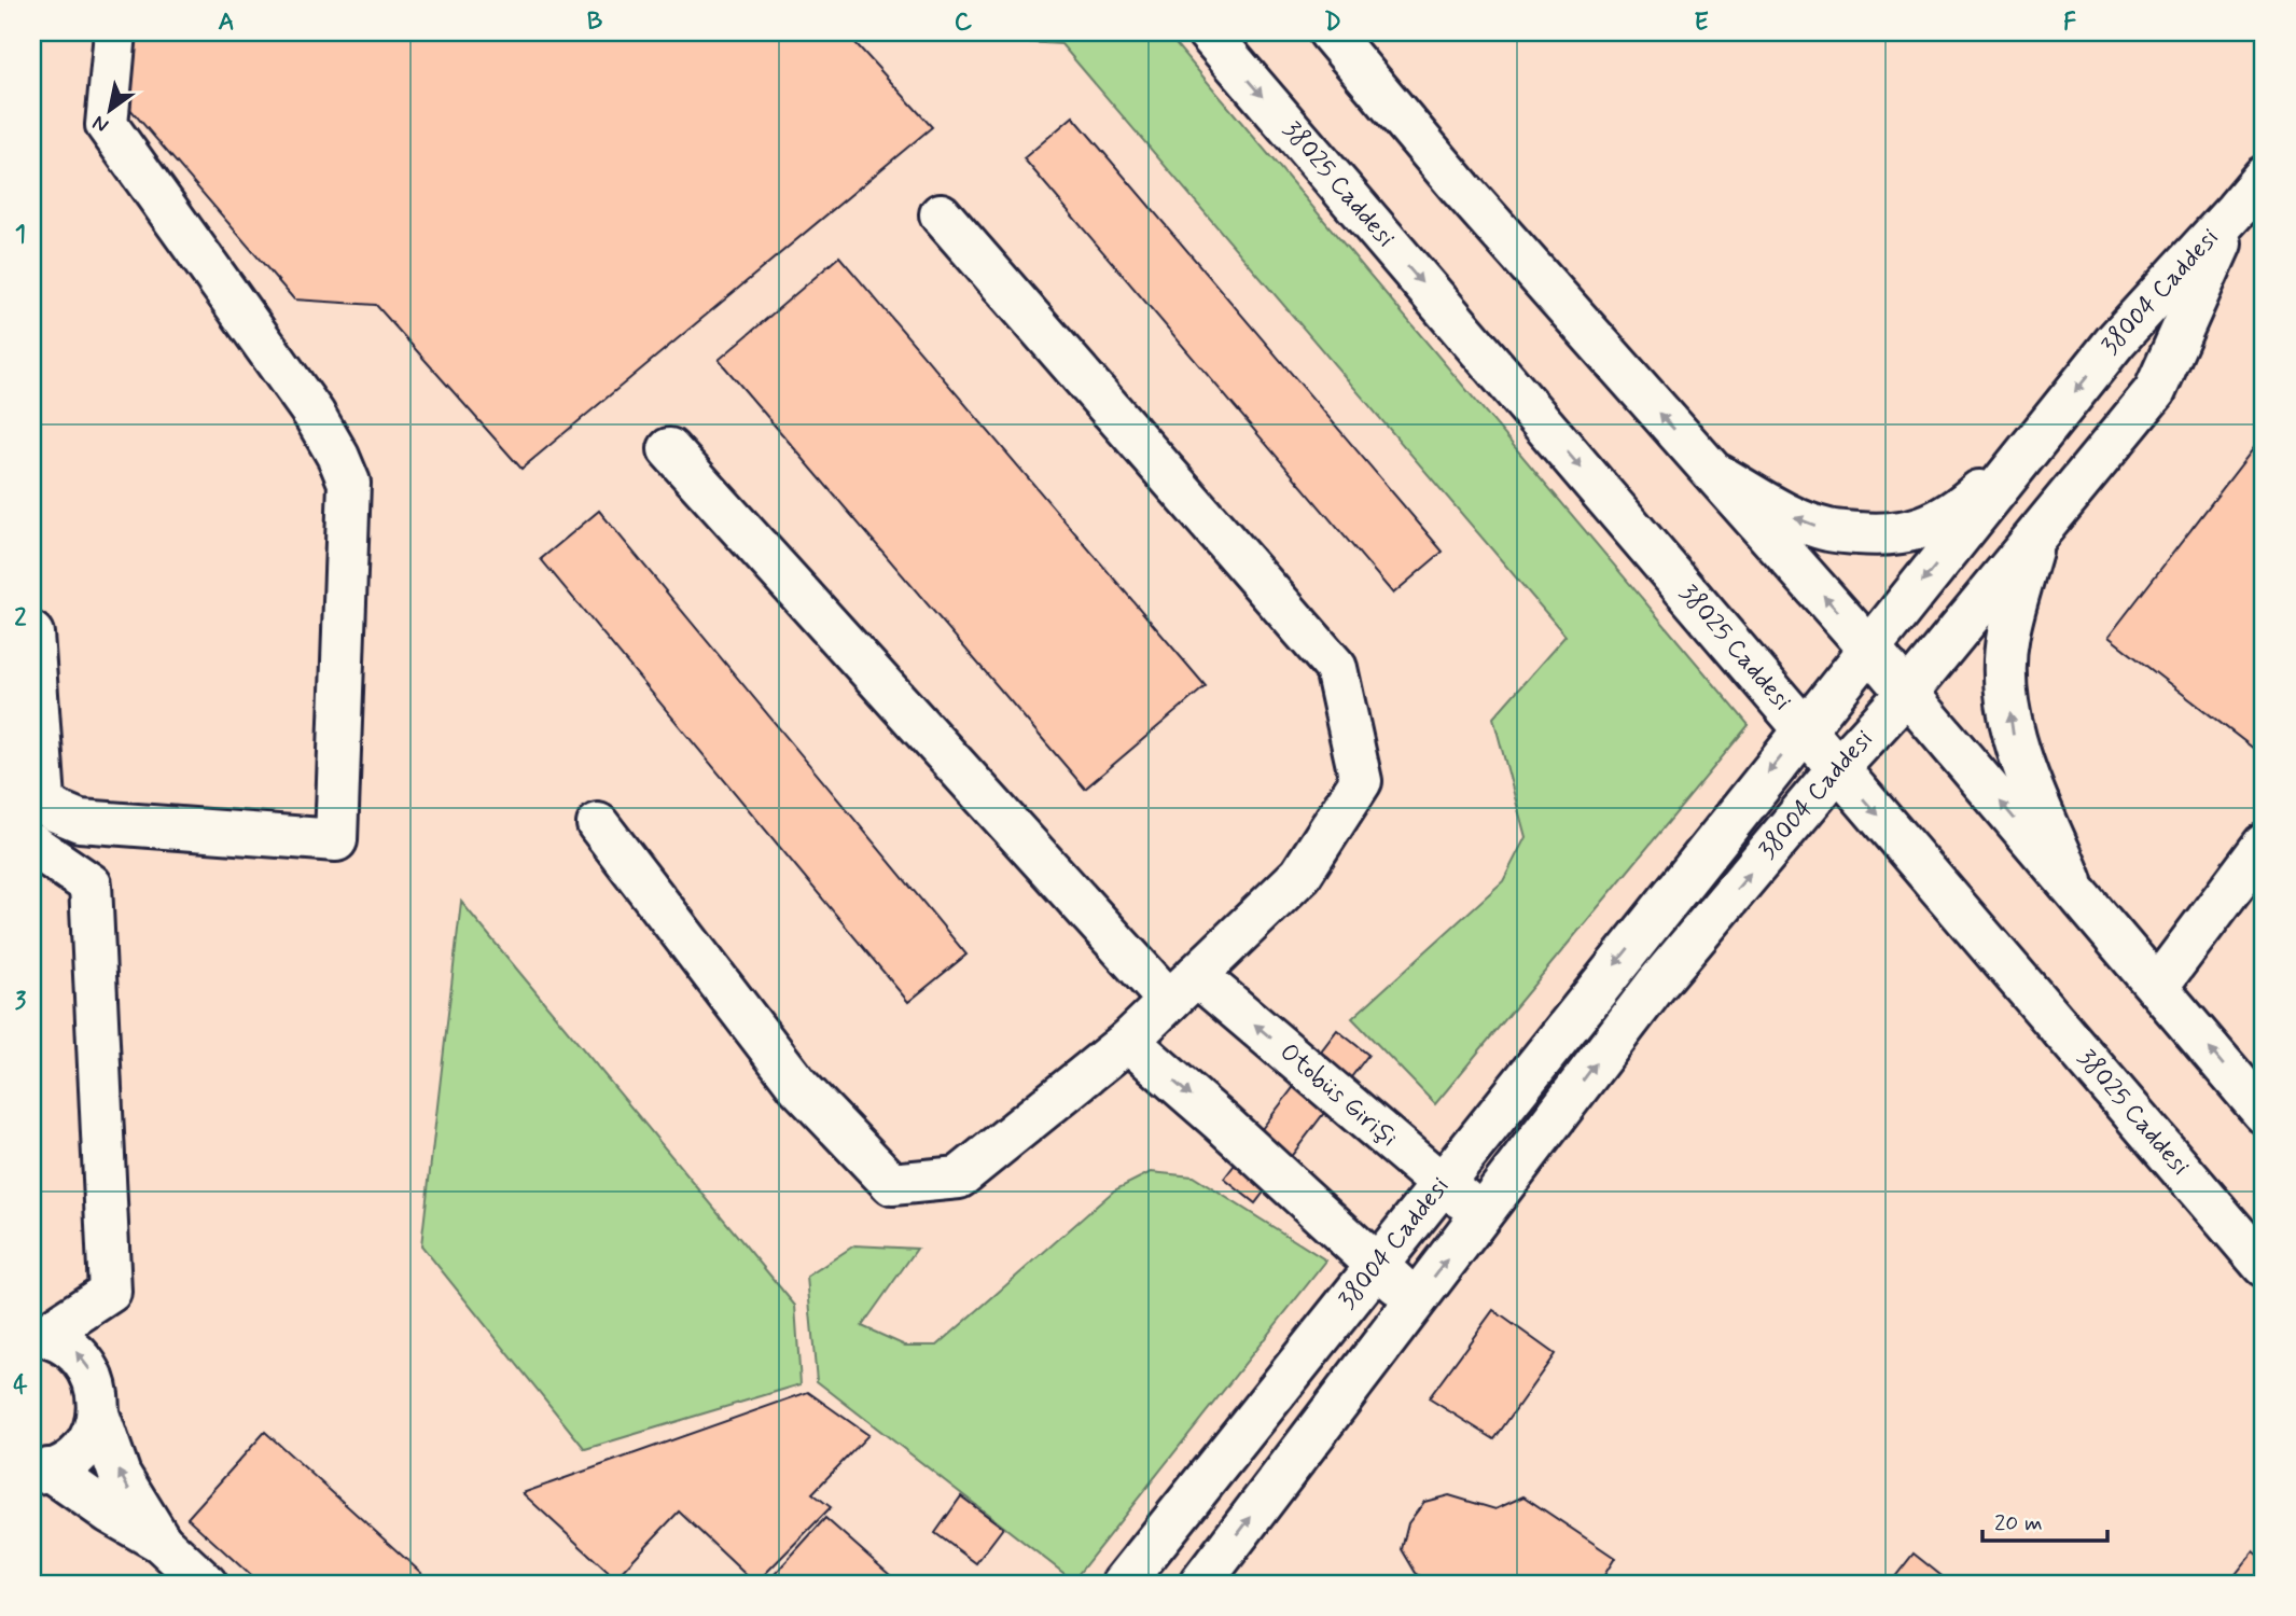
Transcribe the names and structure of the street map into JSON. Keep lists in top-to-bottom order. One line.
{"streets":{"street":["38025 Caddesi","38004 Caddesi","Otobüs Girişi"]},"crossings":[["38025 Caddesi","38004 Caddesi"],["38004 Caddesi","Otobüs Girişi"]],"scale_bar":"20 m","north":"bottom left","grid":{"columns":["A","B","C","D","E","F"],"rows":["1","2","3","4"]}}
